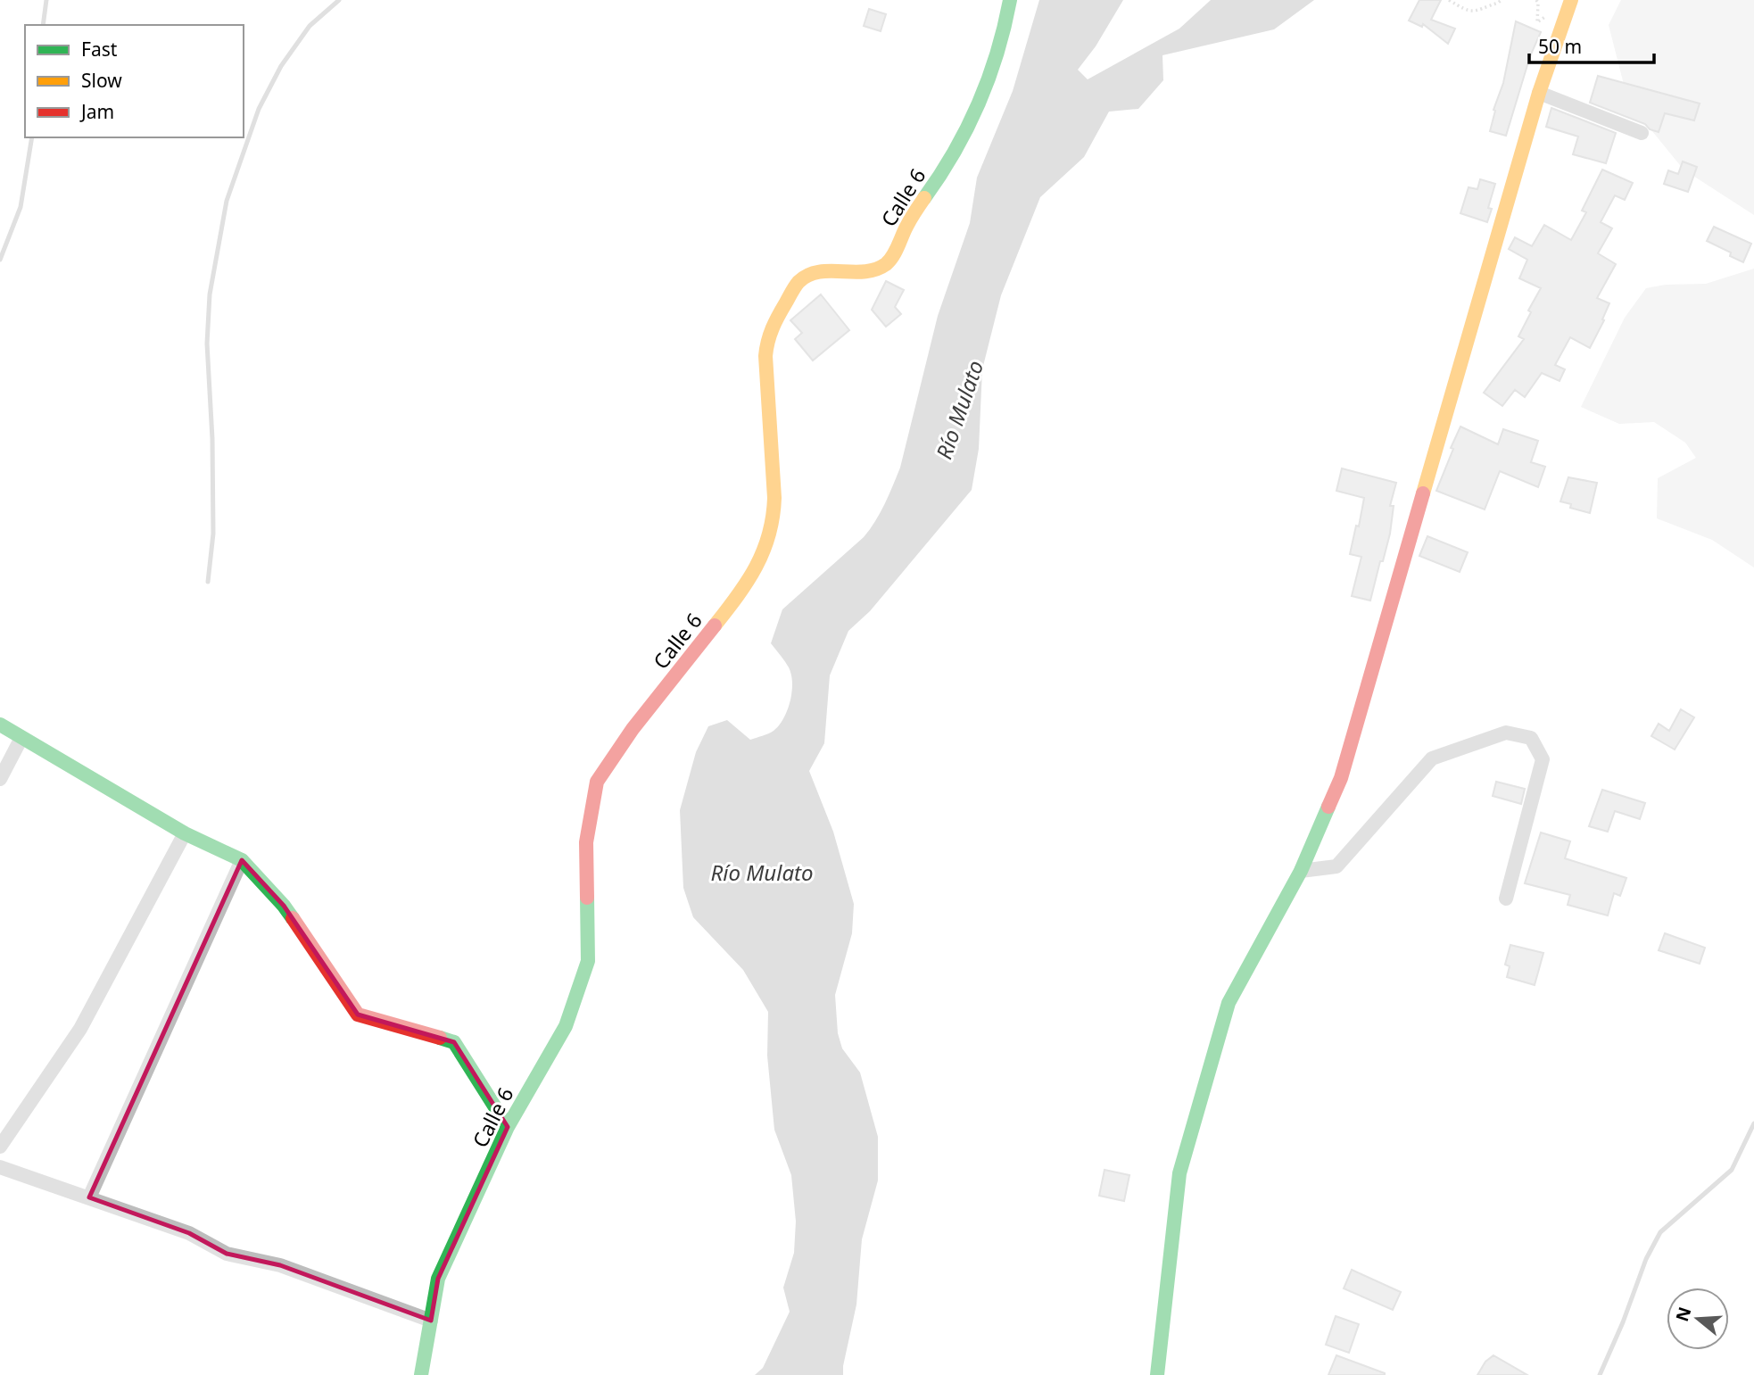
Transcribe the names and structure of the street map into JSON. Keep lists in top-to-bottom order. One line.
{"streets":{"street":["Calle 6"]},"water":["Río Mulato"],"legend":["Fast","Slow","Jam"],"scale_bar":"50 m","north":"left"}
